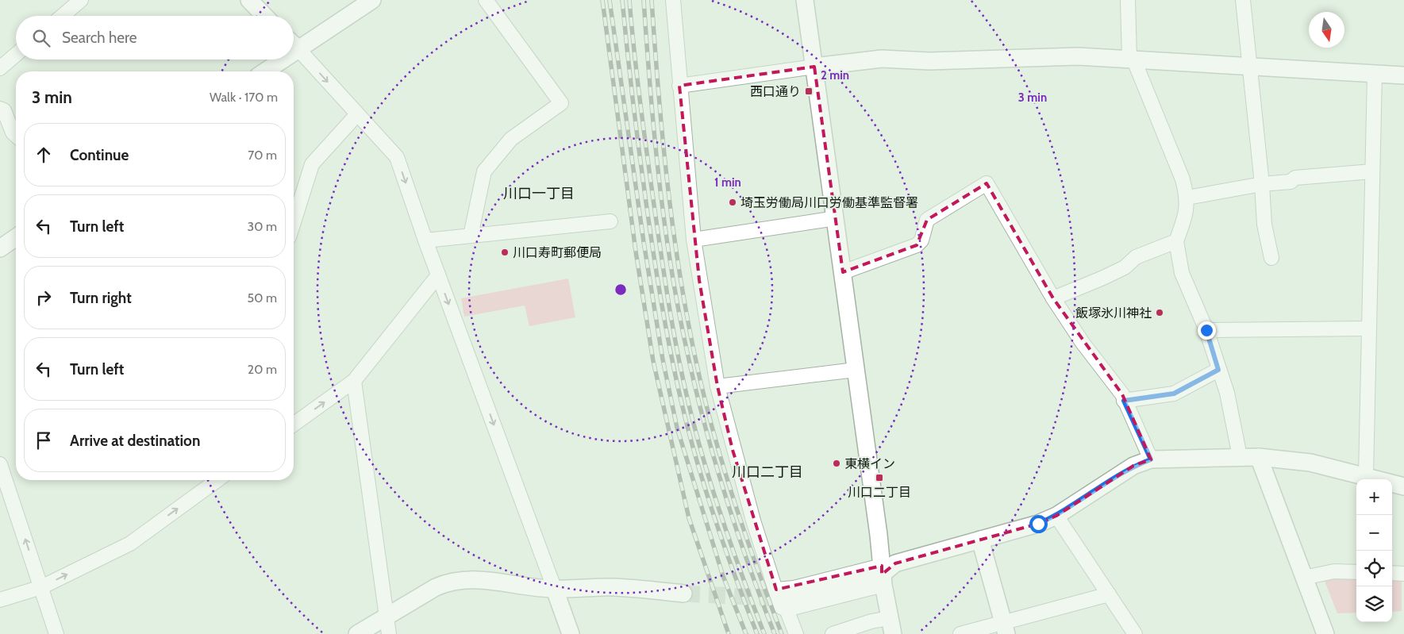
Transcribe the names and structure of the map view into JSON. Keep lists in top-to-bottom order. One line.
{"districts":["川口一丁目","川口二丁目"],"places":{"transit":["西口通り","川口二丁目"],"other":["埼玉労働局川口労働基準監督署","川口寿町郵便局","飯塚氷川神社","東横イン"]},"north":"bottom","page":{"search":"Search here","heading":["3 min","Walk · 170 m"],"list":[["Continue","70 m"],["Turn left","30 m"],["Turn right","50 m"],["Turn left","20 m"],"Arrive at destination"],"map_buttons":["+","−"]},"rings":["2 min","3 min","1 min"]}
